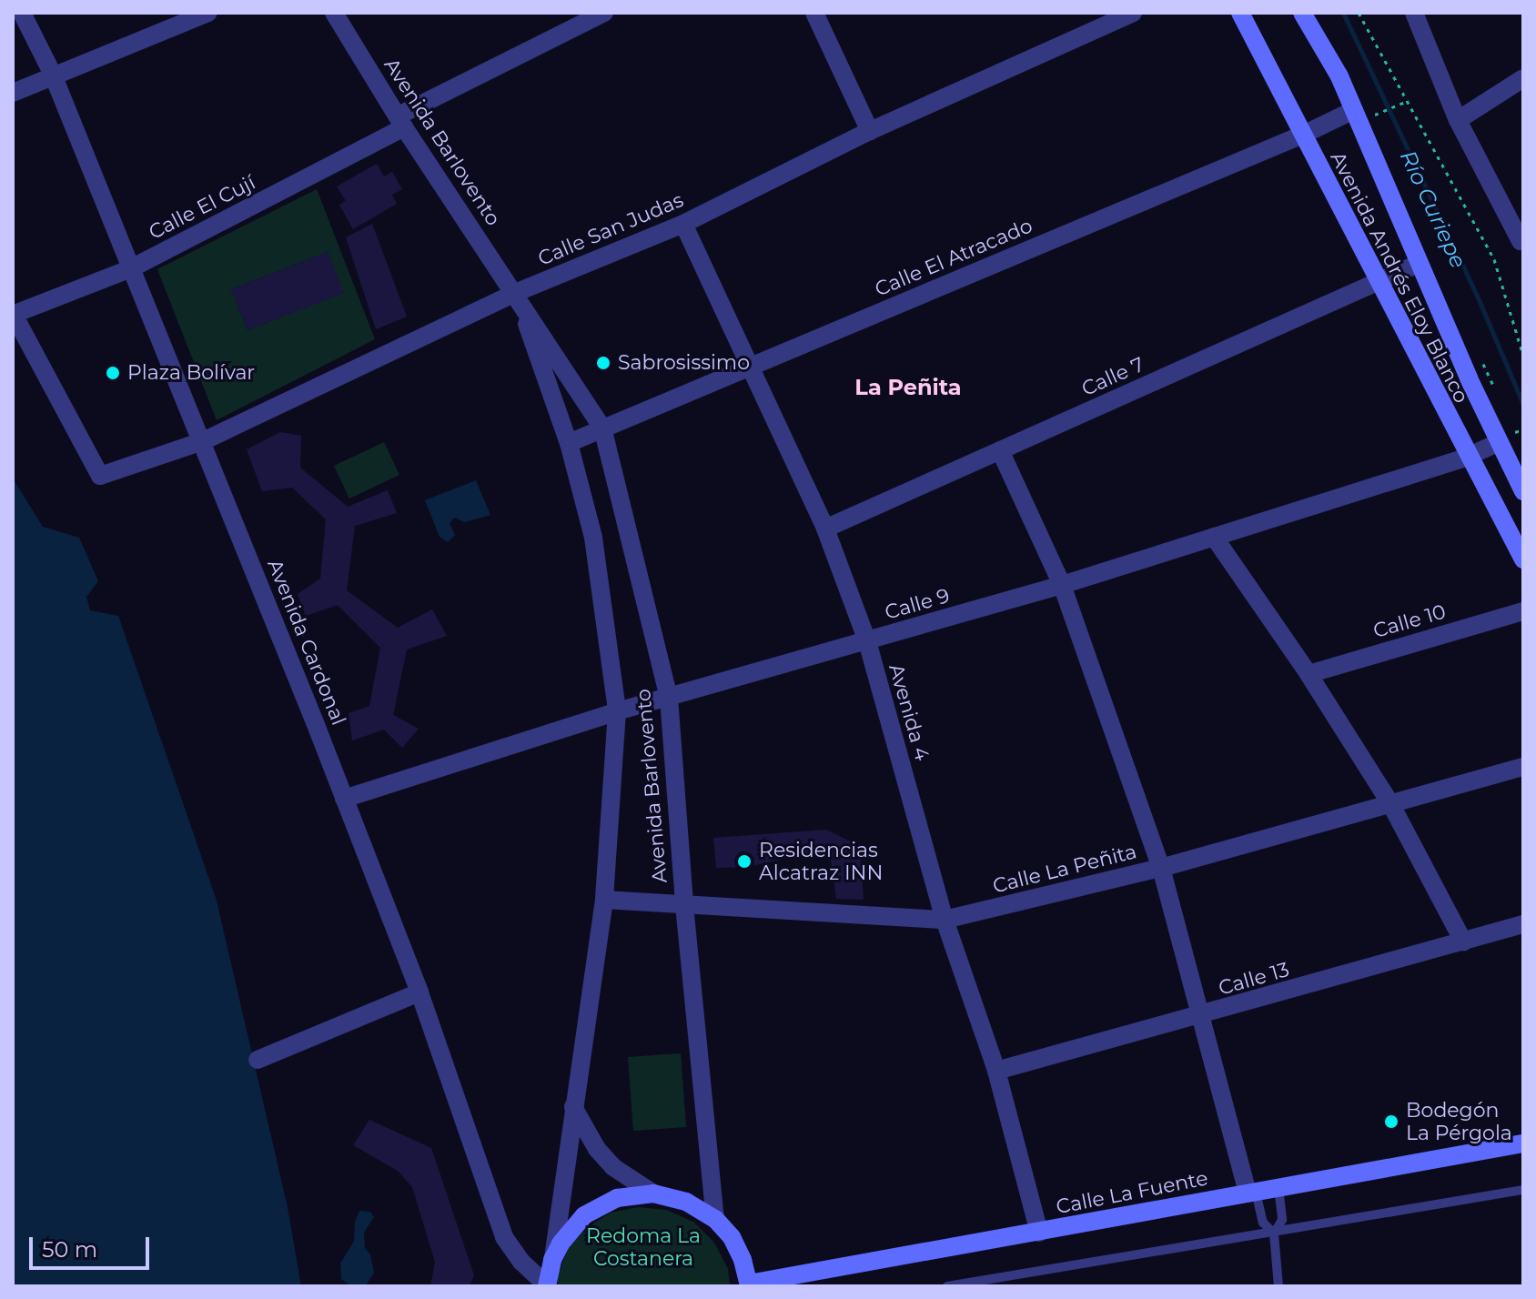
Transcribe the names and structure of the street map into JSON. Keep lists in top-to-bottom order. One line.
{"streets":{"main road":["Avenida Andrés Eloy Blanco","Calle La Fuente"],"street":["Avenida Barlovento","Calle El Cují","Calle San Judas","Calle El Atracado","Calle 7","Calle 9","Calle 10","Avenida Cardonal","Avenida 4","Calle La Peñita","Calle 13"]},"crossings":[["Avenida Barlovento","Calle El Cují"],["Avenida Barlovento","Calle San Judas"],["Avenida Barlovento","Calle El Atracado"],["Avenida Barlovento","Calle 9"],["Avenida Barlovento","Calle La Peñita"],["Calle El Cují","Calle San Judas"],["Calle El Cují","Avenida Cardonal"],["Calle San Judas","Avenida Cardonal"],["Calle San Judas","Avenida 4"],["Calle El Atracado","Avenida Andrés Eloy Blanco"],["Calle El Atracado","Avenida 4"],["Avenida Andrés Eloy Blanco","Calle 7"],["Avenida Andrés Eloy Blanco","Calle 9"],["Calle 7","Avenida 4"],["Calle 9","Avenida Cardonal"],["Calle 9","Avenida 4"],["Avenida 4","Calle La Peñita"],["Avenida 4","Calle 13"],["Avenida 4","Calle La Fuente"]],"districts":["La Peñita"],"water":["Río Curiepe"],"parks":["Redoma La Costanera"],"places":["Sabrosissimo","Plaza Bolívar","Residencias Alcatraz INN","Bodegón La Pérgola"],"scale_bar":"50 m"}
